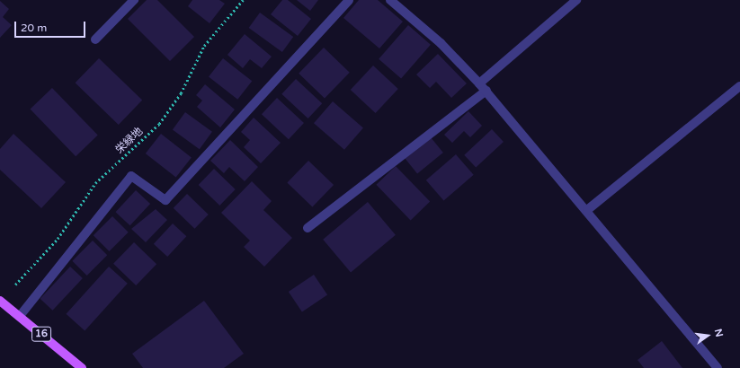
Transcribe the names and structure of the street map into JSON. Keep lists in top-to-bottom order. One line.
{"streets":{"main road":["16"],"path":["栄緑地"]},"scale_bar":"20 m","north":"right"}
